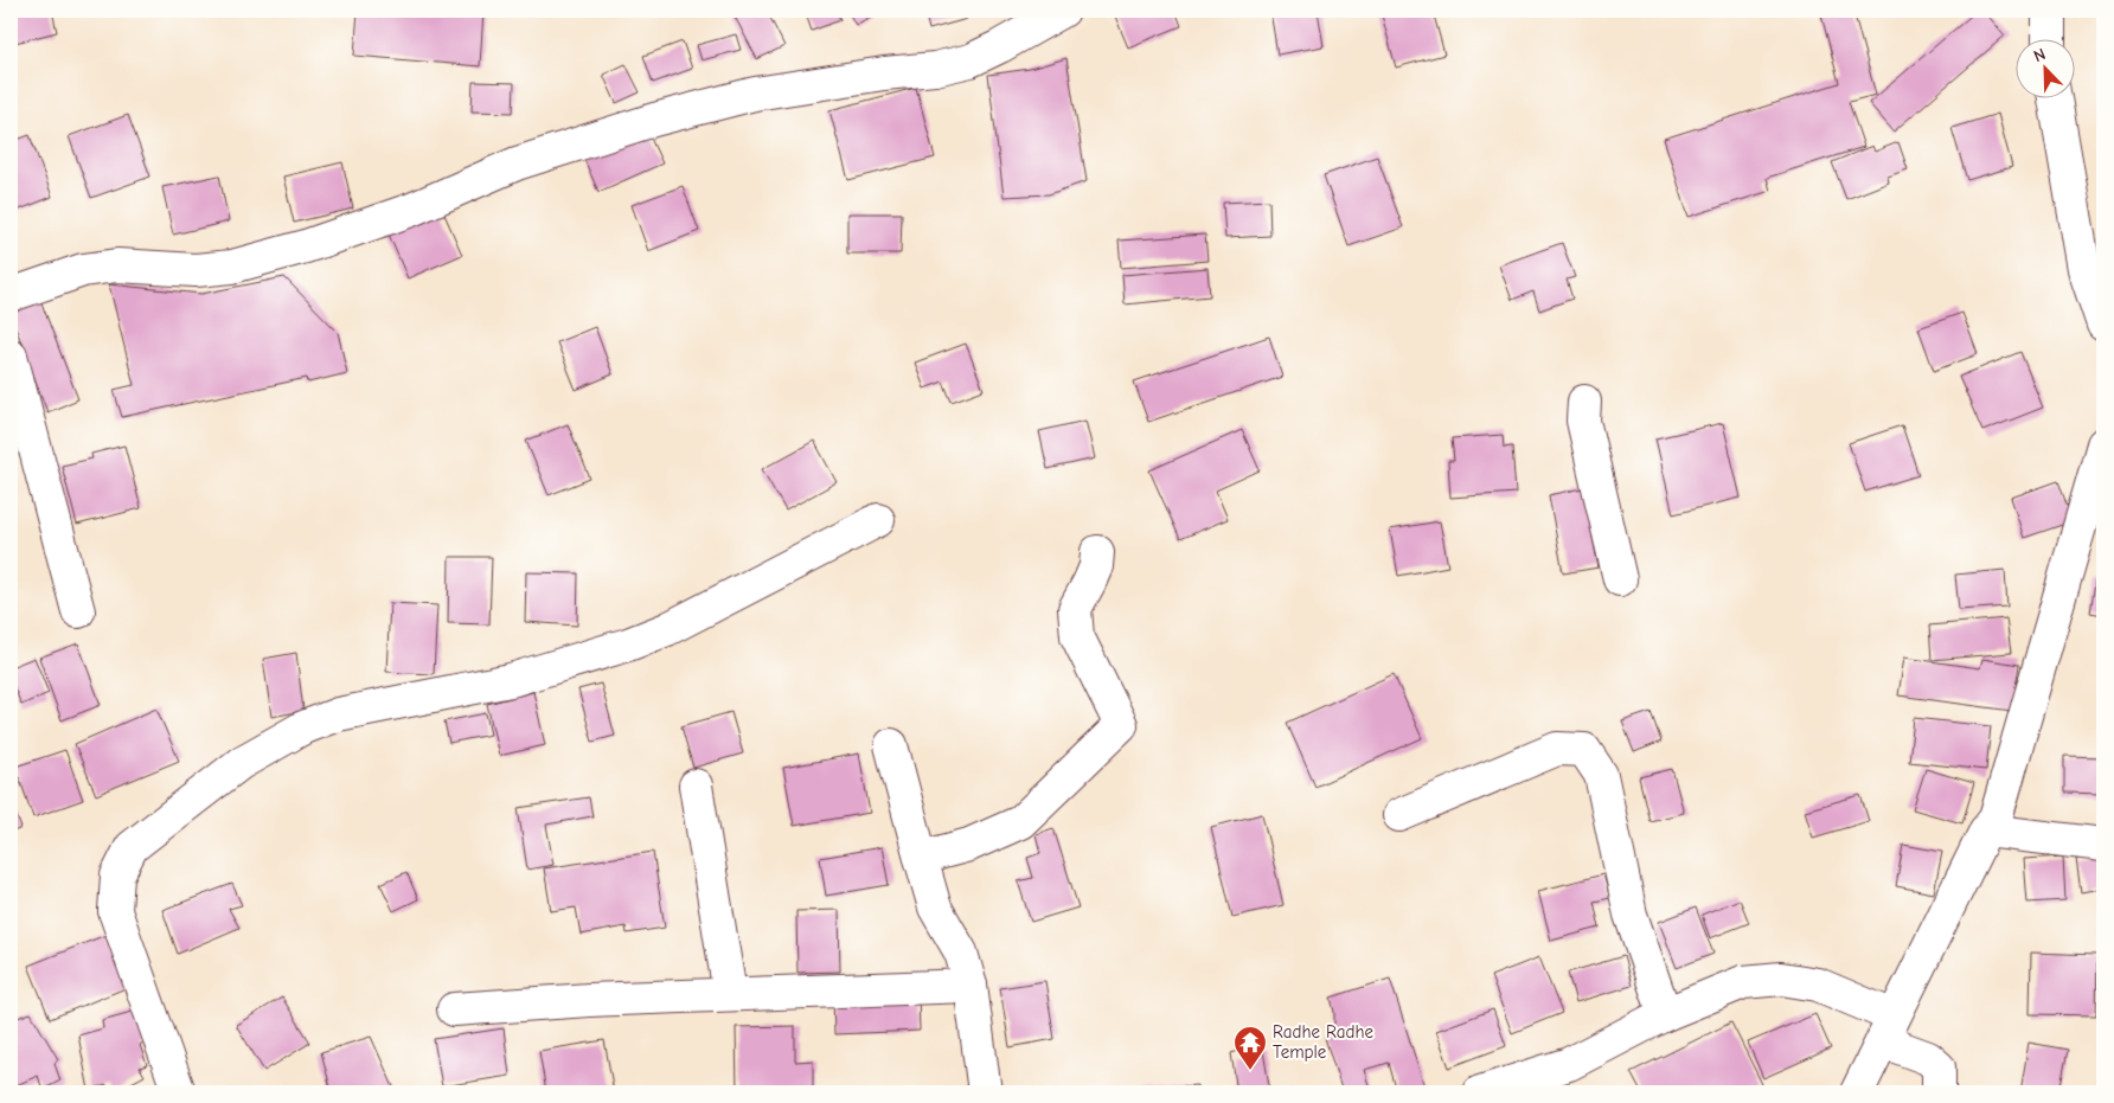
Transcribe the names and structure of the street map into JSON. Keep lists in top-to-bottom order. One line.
{"places":{"temple":["Radhe Radhe Temple"]},"north":"top left"}
